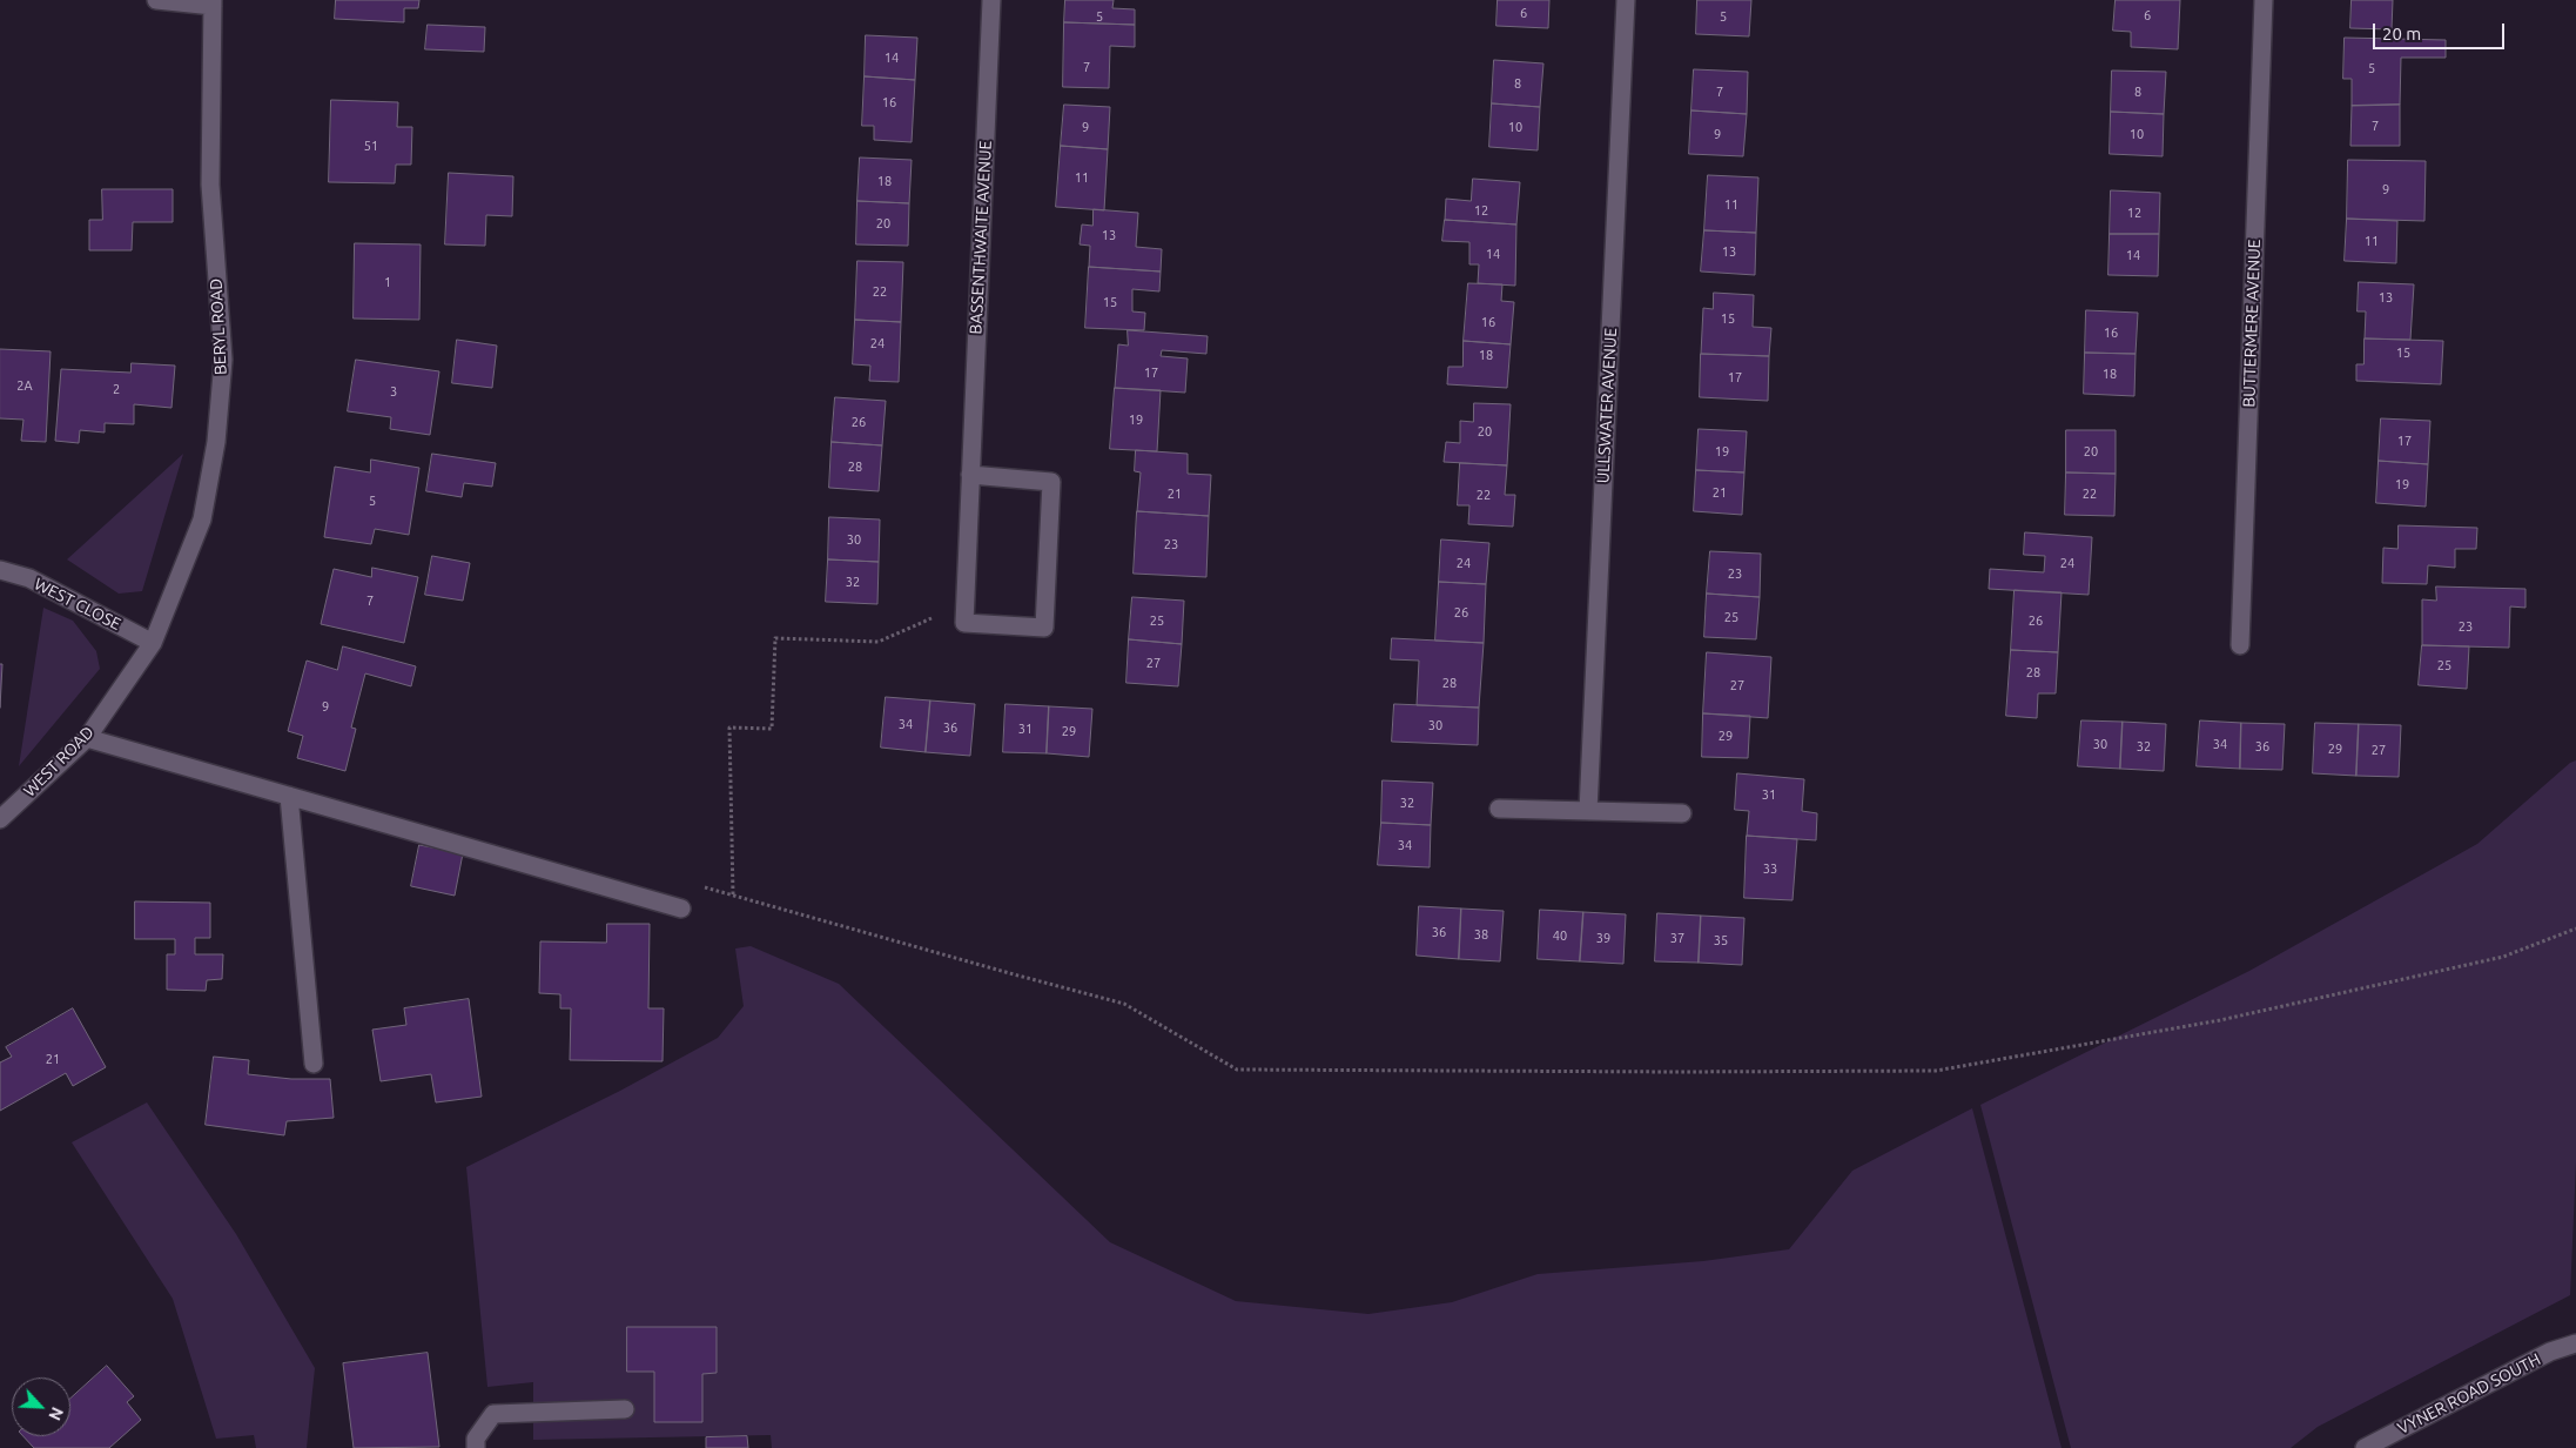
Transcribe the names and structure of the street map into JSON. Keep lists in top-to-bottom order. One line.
{"streets":{"street":["BASSENTHWAITE AVENUE","BUTTERMERE AVENUE","BERYL ROAD","ULLSWATER AVENUE","WEST CLOSE","WEST ROAD","VYNER ROAD SOUTH"]},"crossings":[["BERYL ROAD","WEST CLOSE"],["BERYL ROAD","WEST ROAD"],["WEST CLOSE","WEST ROAD"]],"house_numbers":["6","6","5","5","14","7","5","8","7","8","16","7","9","10","9","10","51","11","18","9","11","12","12","20","13","11","13","14","14","1","22","13","15","15","16","16","24","15","18","17","18","17","2A","2","3","19","26","20","17","19","20","28","19","21","21","22","22","5","30","23","24","24","23","32","7","26","25","25","26","23","27","25","28","28","27","9","34","30","36","31","29","29","30","34","32","36","29","27","31","32","34","33","36","38","40","39","37","35","21"],"scale_bar":"20 m","north":"bottom right"}
